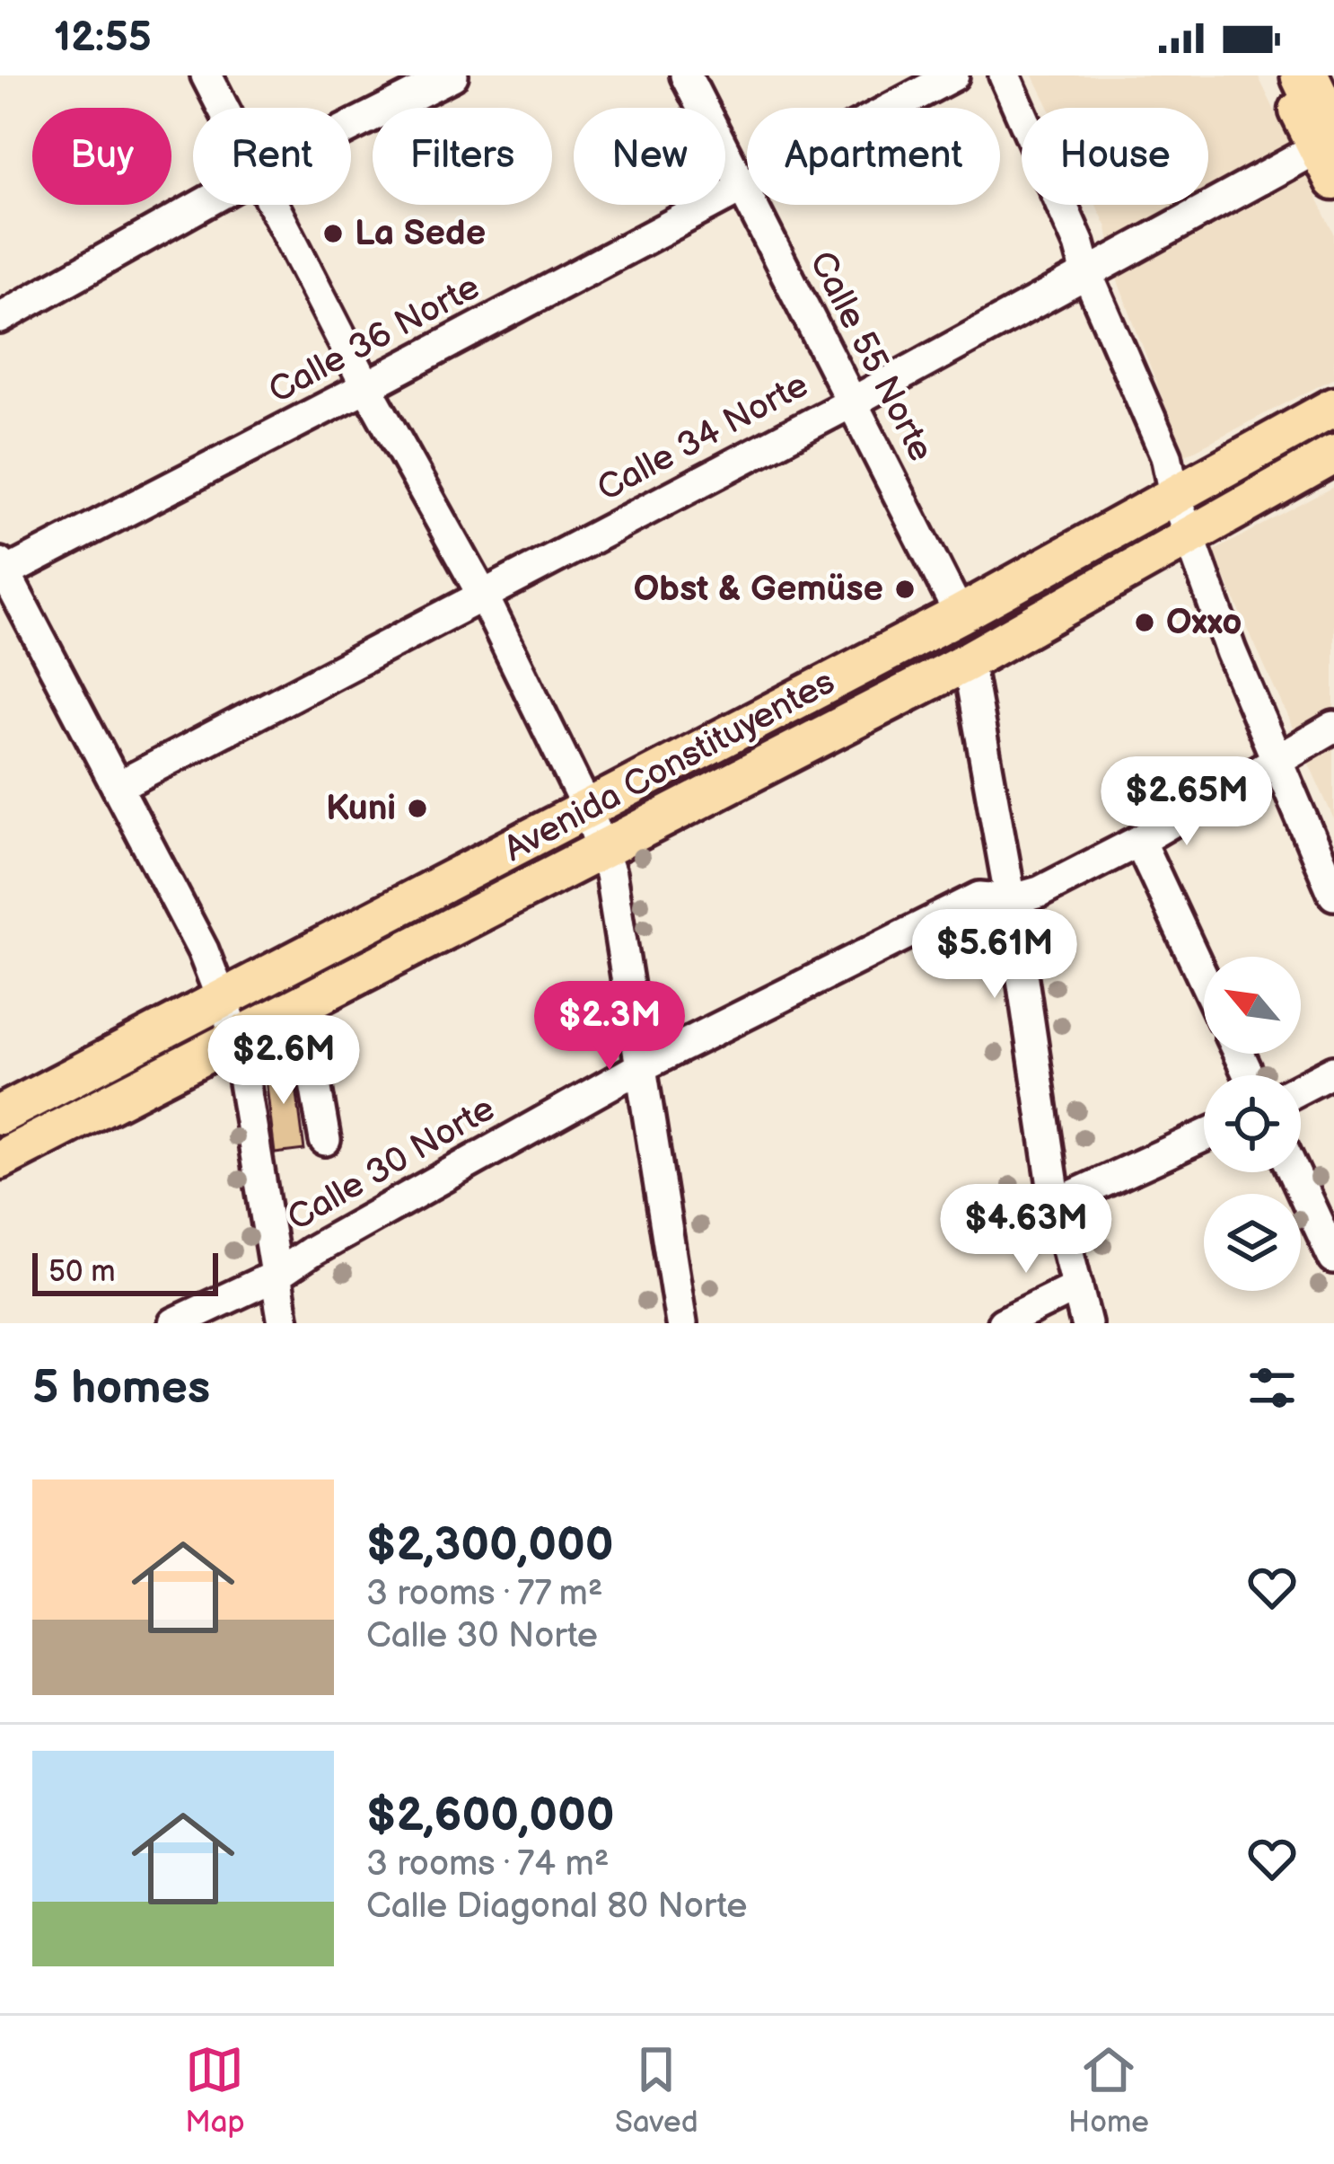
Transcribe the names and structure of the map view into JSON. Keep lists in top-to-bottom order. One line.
{"streets":{"main road":["Avenida Constituyentes"],"street":["Calle 36 Norte","Calle 55 Norte","Calle 34 Norte","Calle 30 Norte"]},"crossings":[["Calle 36 Norte","Calle 55 Norte"],["Calle 55 Norte","Calle 34 Norte"],["Calle 55 Norte","Avenida Constituyentes"]],"places":["La Sede","Obst & Gemüse","Oxxo","Kuni"],"scale_bar":"50 m","north":"top left","page":{"status":"12:55","chip":["Buy","Rent","Filters","New","Apartment","House"],"price":["$2.65M","$5.61M","$2.3M","$2.6M","$4.63M"],"scale":"50 m","heading":"5 homes","list":[{"name":"$2,300,000","note":"3 rooms · 77 m² · Calle 30 Norte"},{"name":"$2,600,000","note":"3 rooms · 74 m² · Calle Diagonal 80 Norte"}],"tabs":["Map","Saved","Home"]}}
